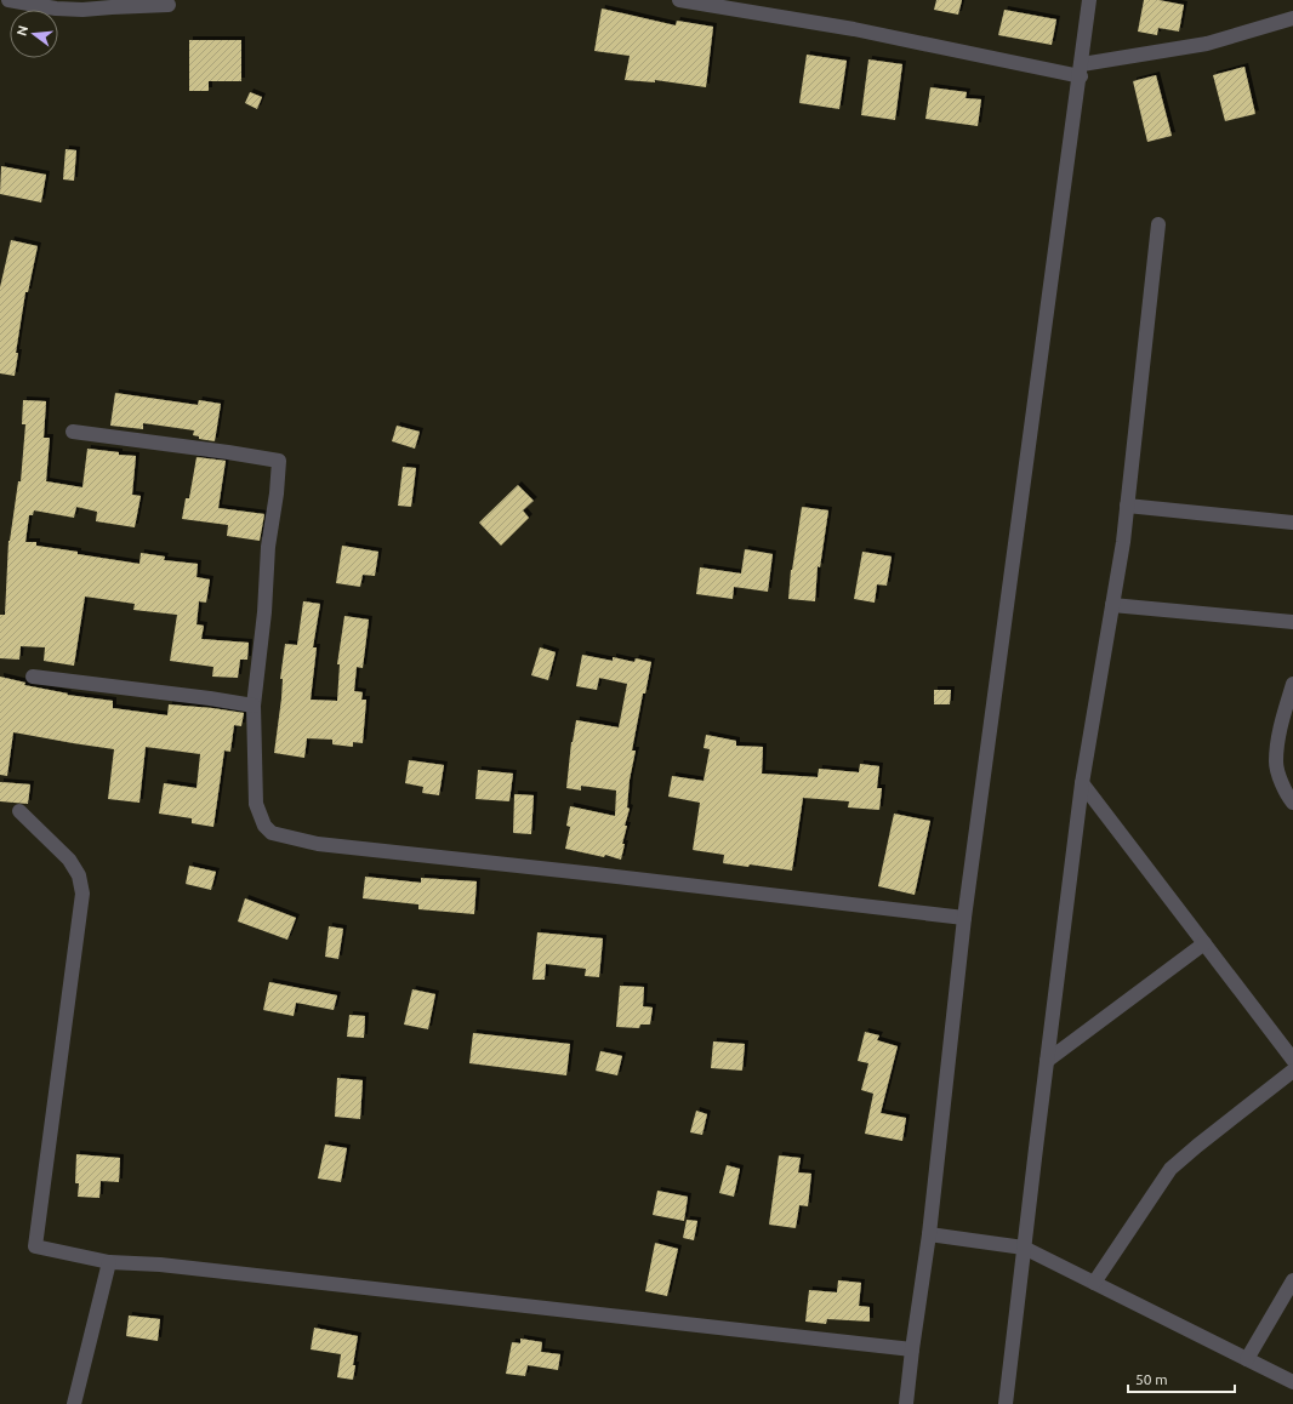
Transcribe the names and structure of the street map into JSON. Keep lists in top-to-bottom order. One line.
{"scale_bar":"50 m","north":"left"}
